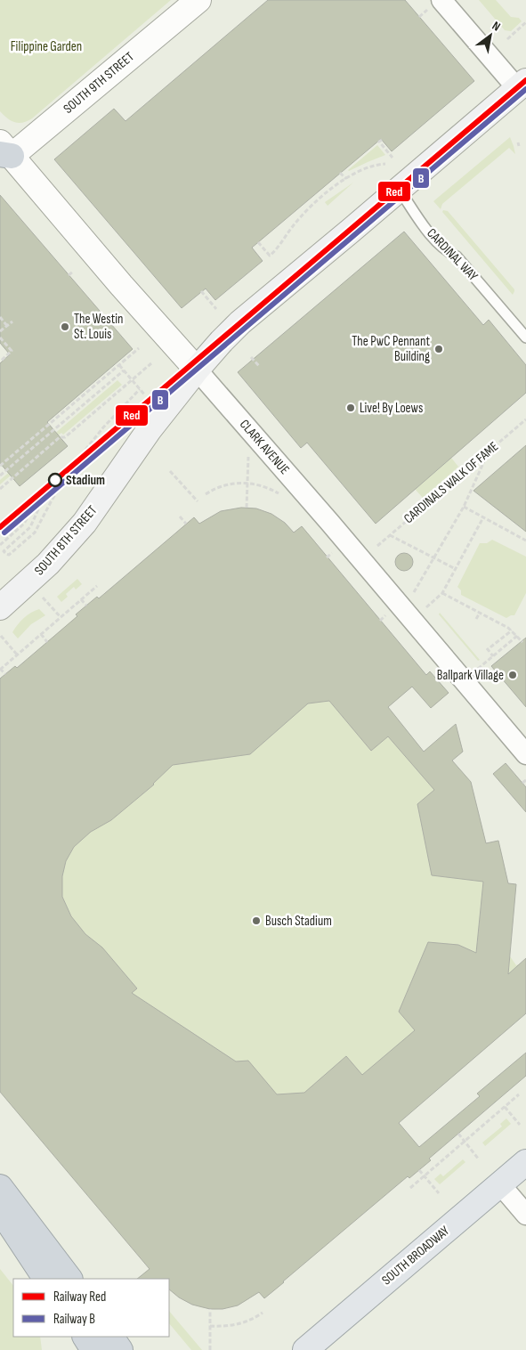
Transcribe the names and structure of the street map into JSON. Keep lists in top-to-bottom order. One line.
{"streets":{"main road":["SOUTH 8TH STREET","SOUTH BROADWAY"],"street":["SOUTH 9TH STREET","CLARK AVENUE"],"lane":["CARDINAL WAY"],"path":["CARDINALS WALK OF FAME"]},"crossings":[["SOUTH 9TH STREET","CLARK AVENUE"],["CARDINAL WAY","SOUTH 8TH STREET"],["CLARK AVENUE","SOUTH 8TH STREET"]],"parks":["Filippine Garden"],"places":["The Westin St. Louis","The PwC Pennant Building","Live! By Loews","Stadium","Ballpark Village","Busch Stadium"],"lines":["rail line Red","rail line B"],"legend":["Railway Red","Railway B"],"north":"top right"}
